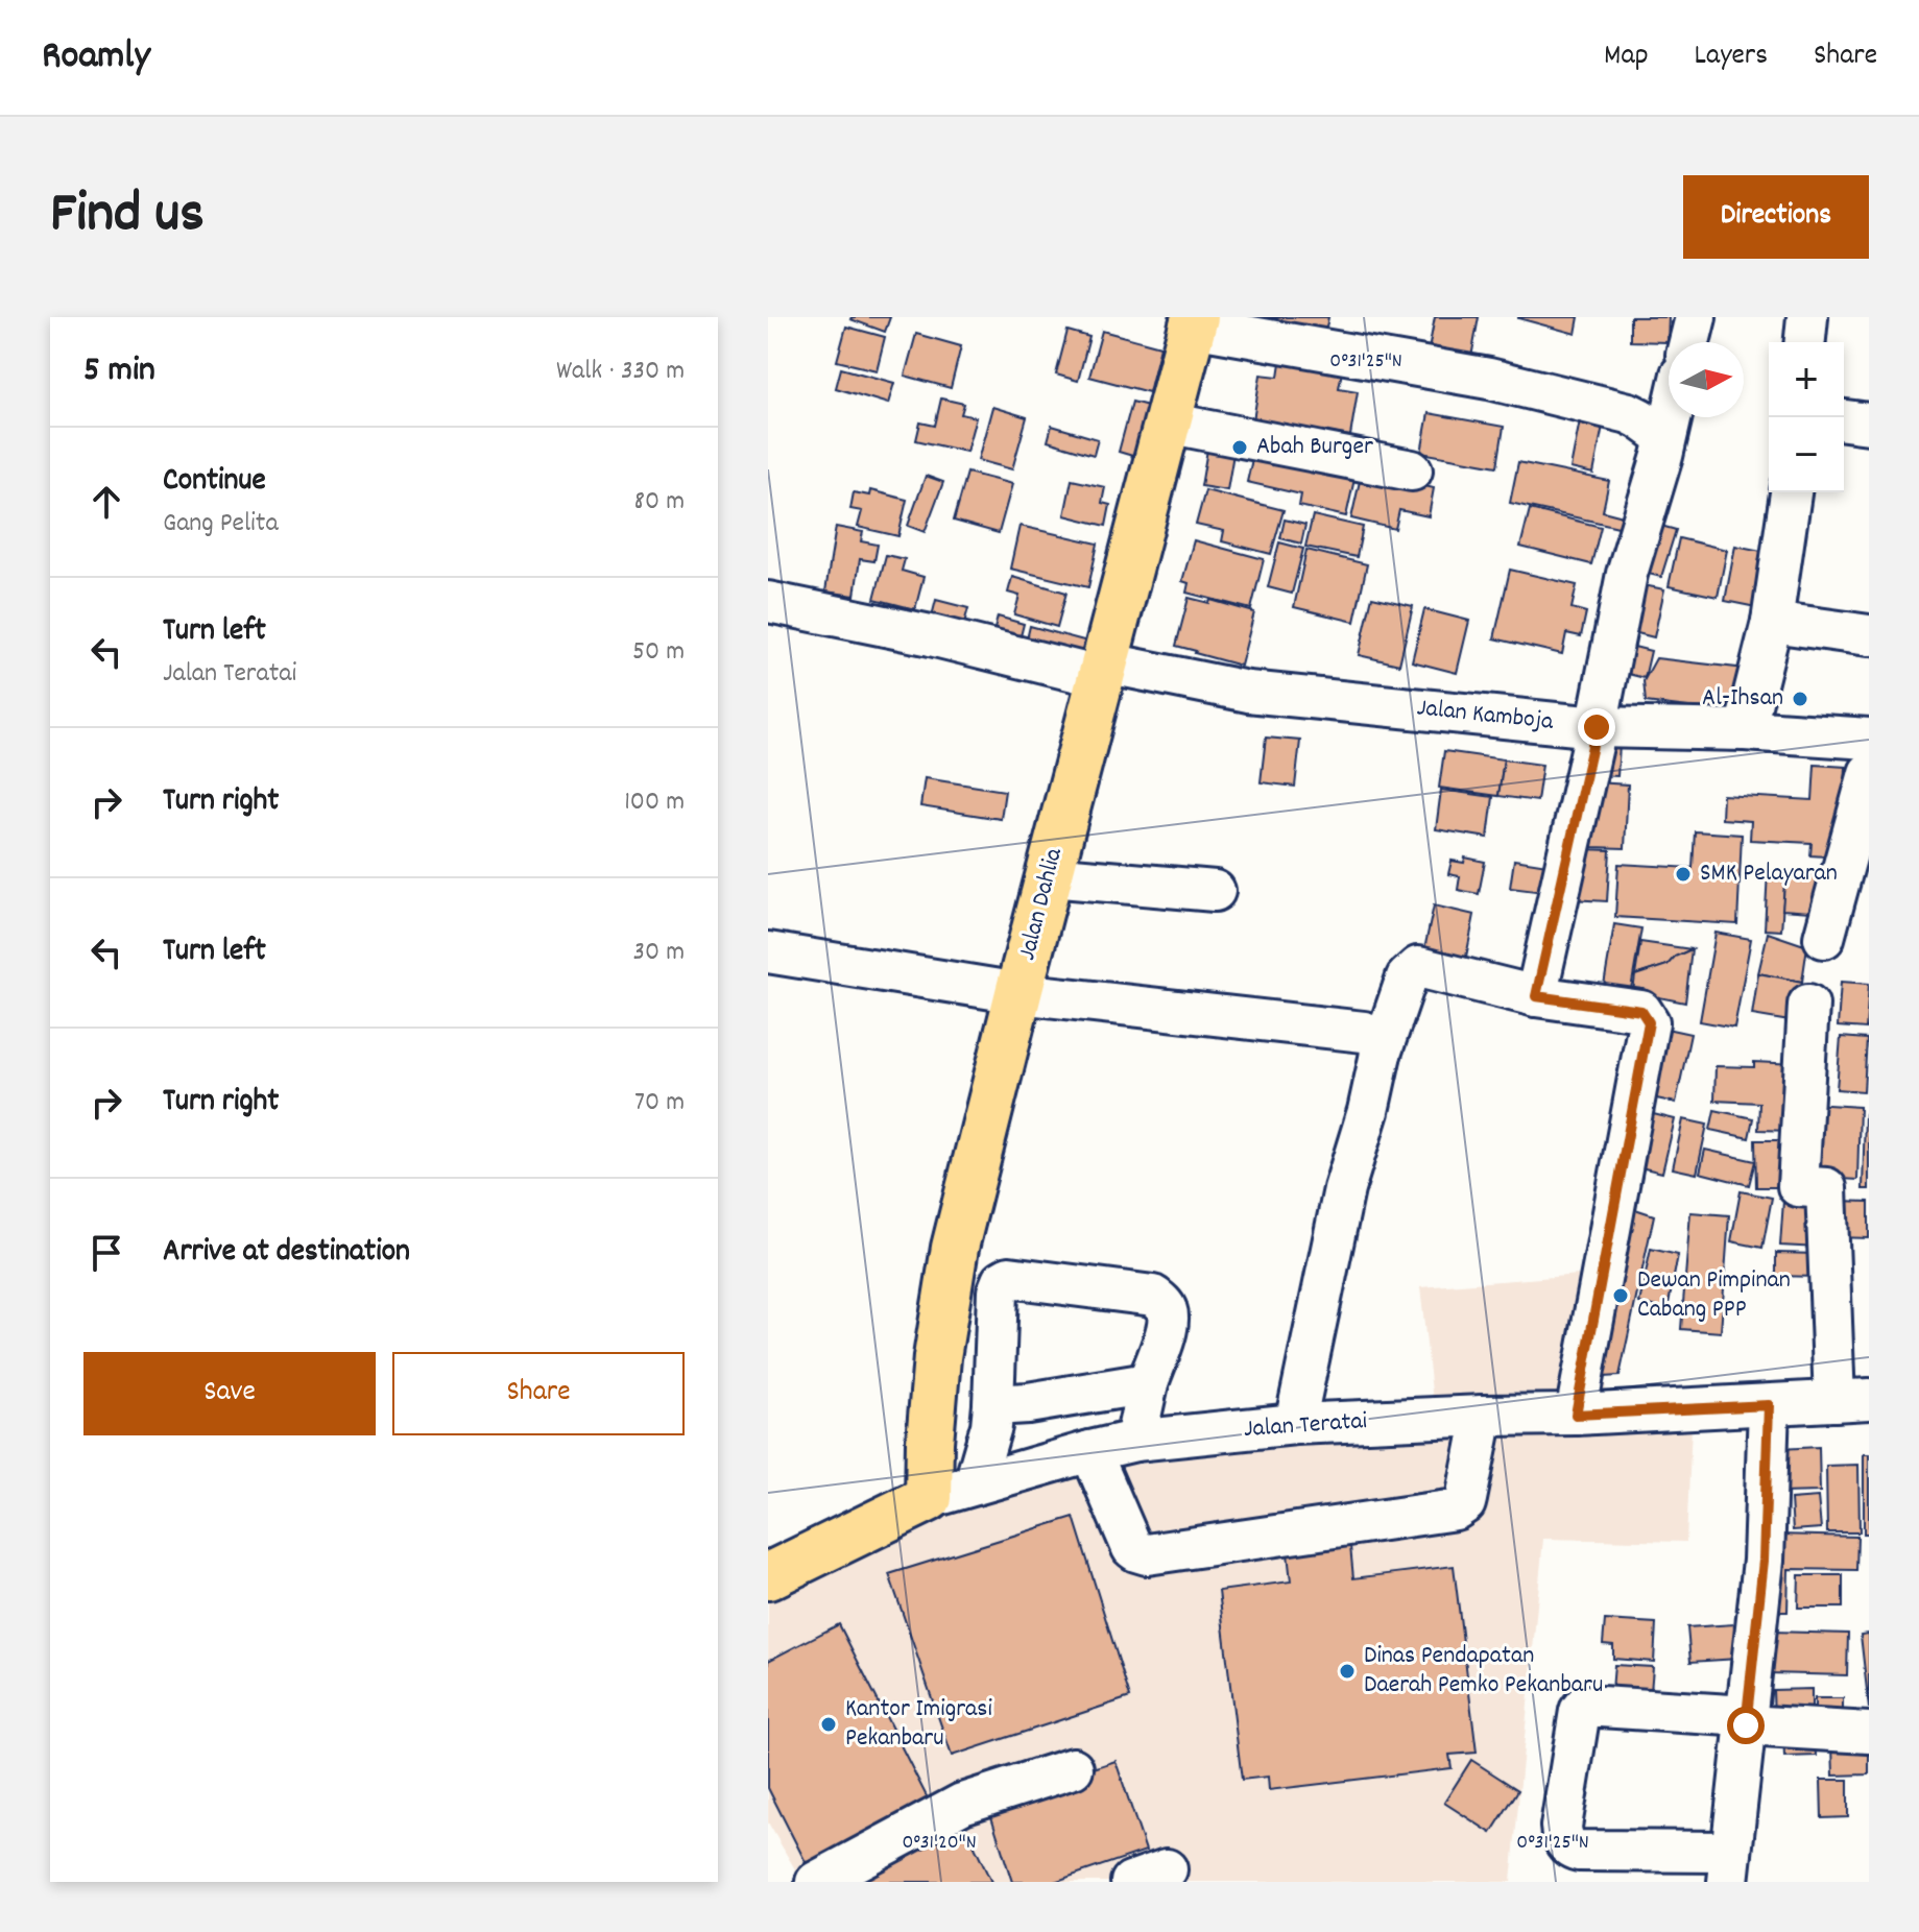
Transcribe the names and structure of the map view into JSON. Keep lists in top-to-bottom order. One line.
{"streets":{"main road":["Jalan Dahlia","Jalan Teratai"],"street":["Jalan Kamboja"]},"crossings":[["Jalan Kamboja","Jalan Dahlia"],["Jalan Dahlia","Jalan Teratai"]],"places":["Abah Burger","Al-Ihsan","SMK Pelayaran","Dewan Pimpinan Cabang PPP","Dinas Pendapatan Daerah Pemko Pekanbaru","Kantor Imigrasi Pekanbaru"],"north":"right","page":{"header":"Roamly","nav":["Map","Layers","Share"],"title":"Find us","buttons":["Directions",["Save","Share"]],"heading":["5 min","Walk · 330 m"],"map_buttons":["+","−"],"list":[["Continue","Gang Pelita","80 m"],["Turn left","Jalan Teratai","50 m"],["Turn right","100 m"],["Turn left","30 m"],["Turn right","70 m"],"Arrive at destination"]},"coordinates":["0°31'25\"N","0°31'20\"N"]}
